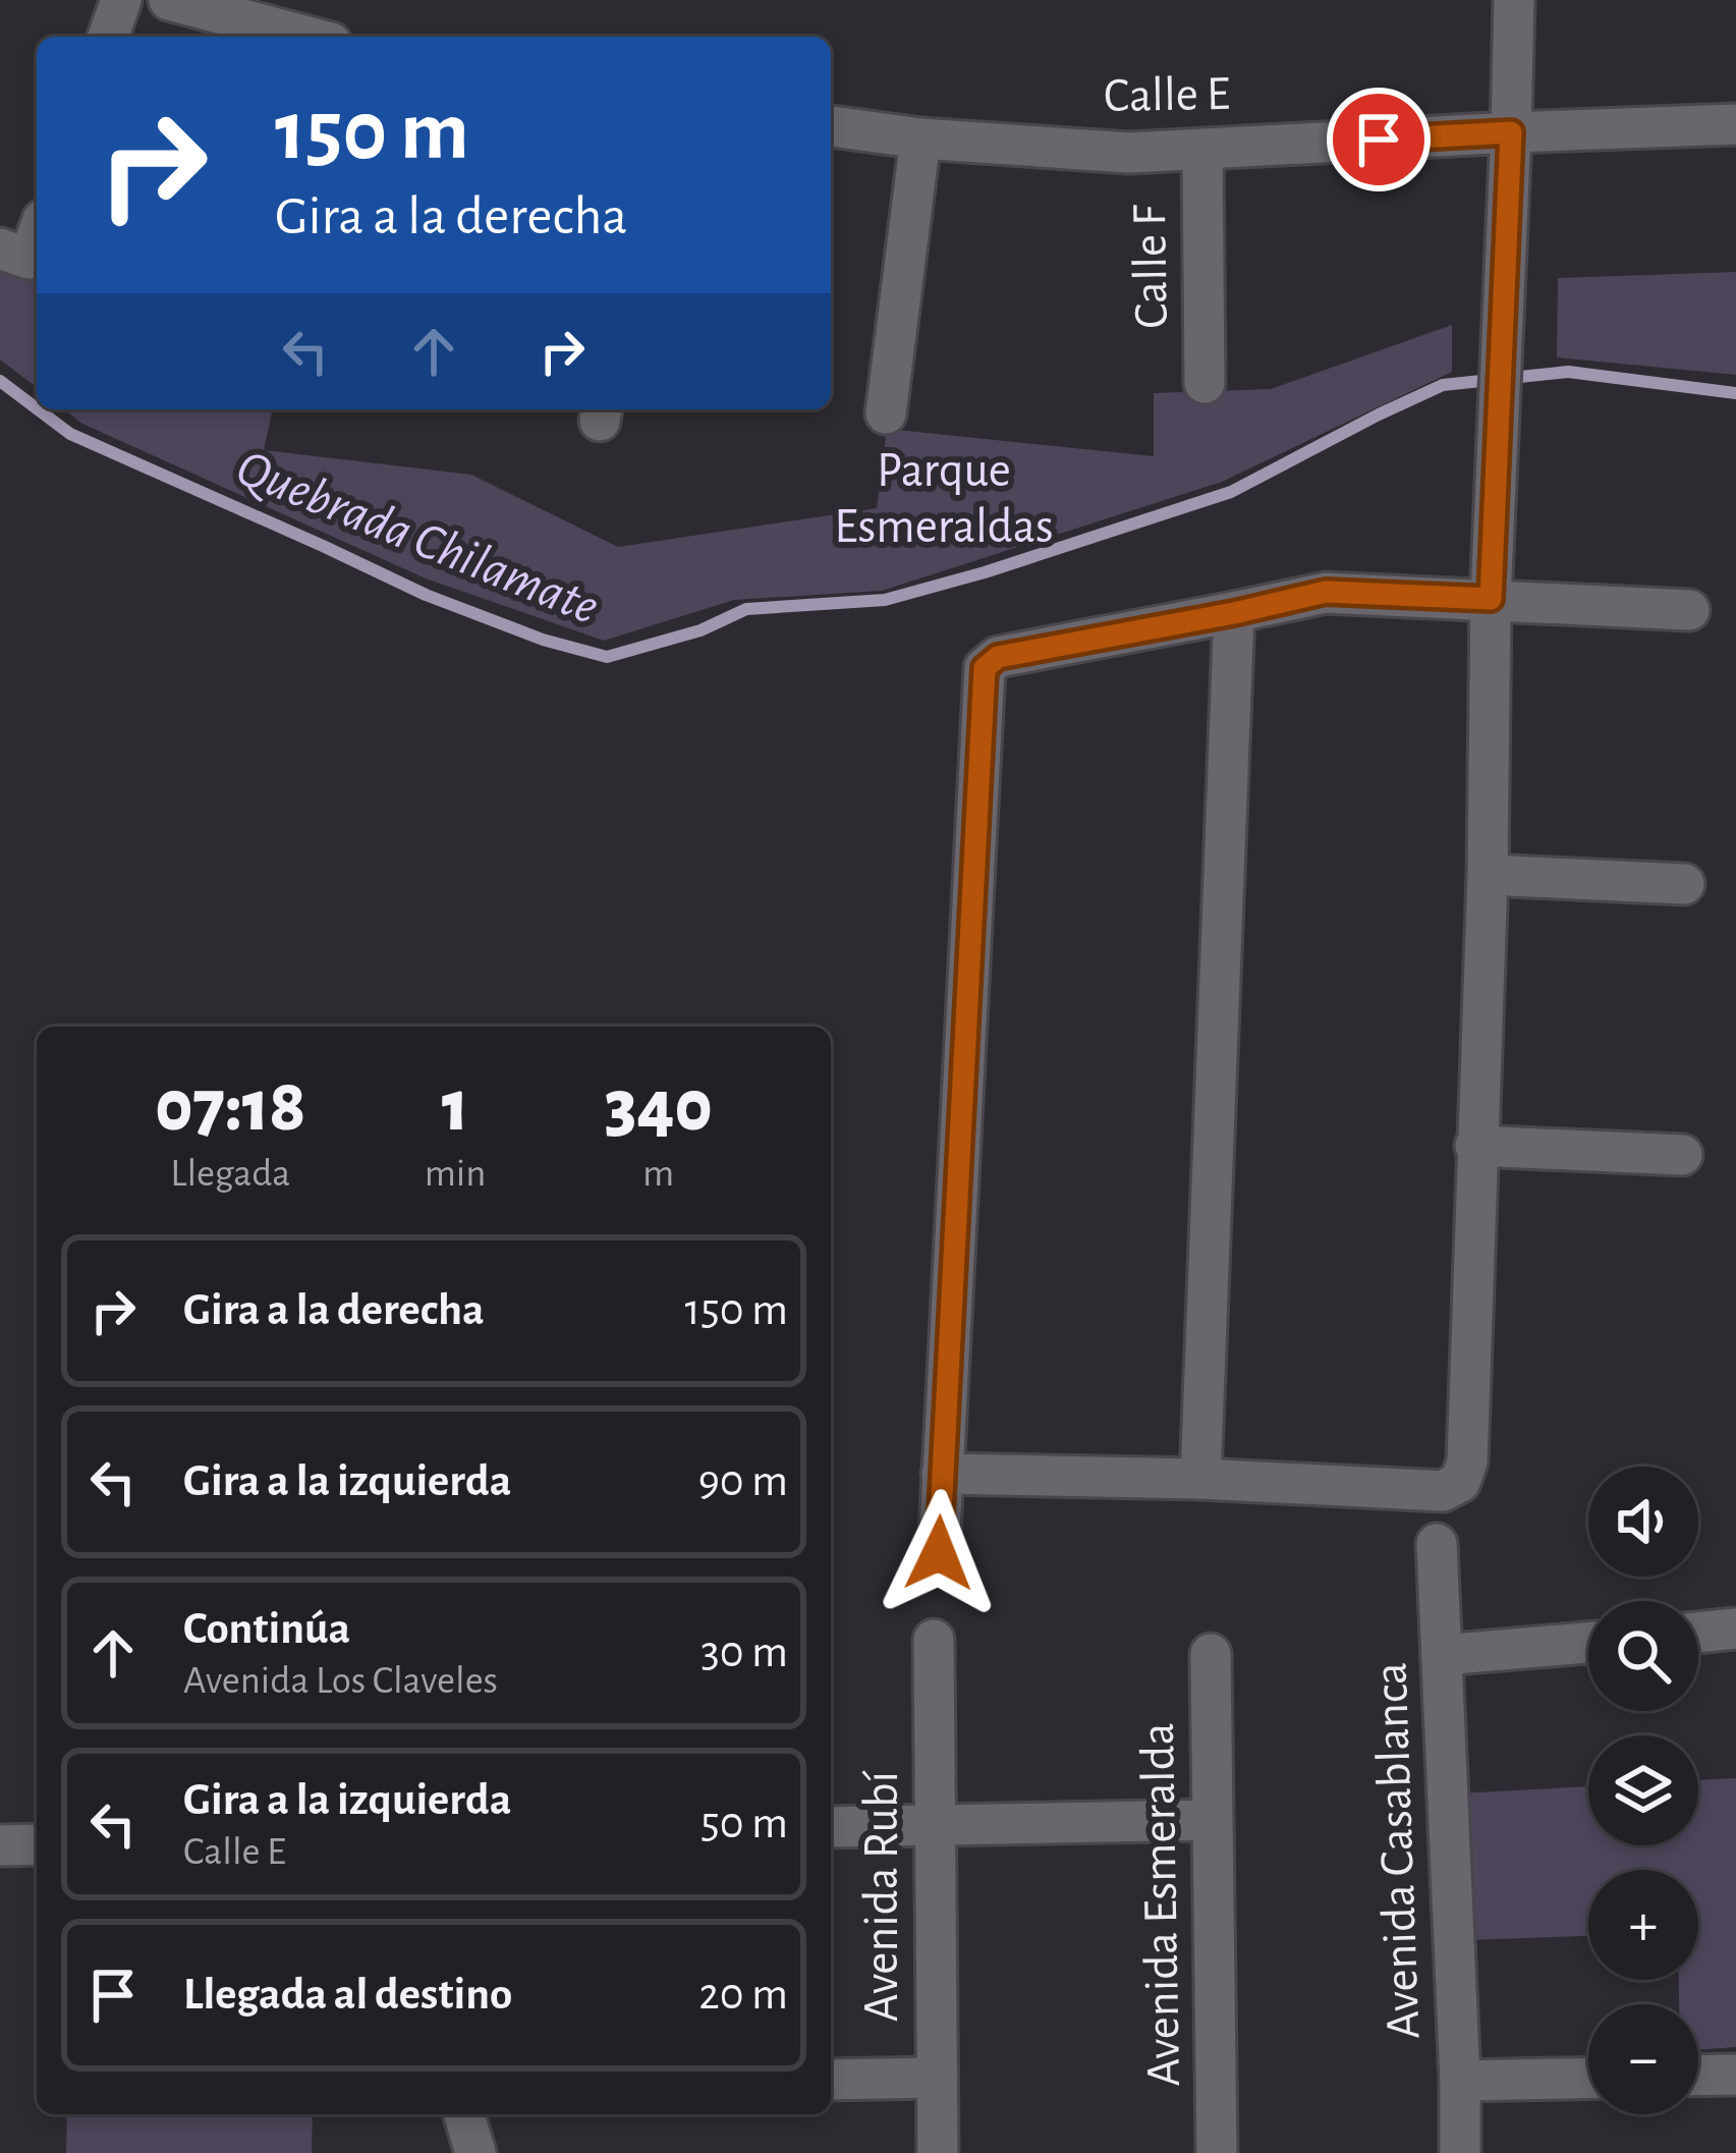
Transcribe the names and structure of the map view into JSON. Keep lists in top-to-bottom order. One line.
{"streets":{"street":["Calle E","Calle F","Avenida Casablanca","Avenida Rubí","Avenida Esmeralda"]},"crossings":[["Calle E","Calle F"]],"water":["Quebrada Chilamate"],"parks":["Parque Esmeraldas"],"page":{"turn":["150 m","Gira a la derecha"],"eta":["07:18","Llegada","1","min","340","m"],"list":[{"name":"Gira a la derecha","value":"150 m"},{"name":"Gira a la izquierda","value":"90 m"},{"name":"Continúa","note":"Avenida Los Claveles","value":"30 m"},{"name":"Gira a la izquierda","note":"Calle E","value":"50 m"},{"name":"Llegada al destino","value":"20 m"}],"map_buttons":["+","−"]}}
